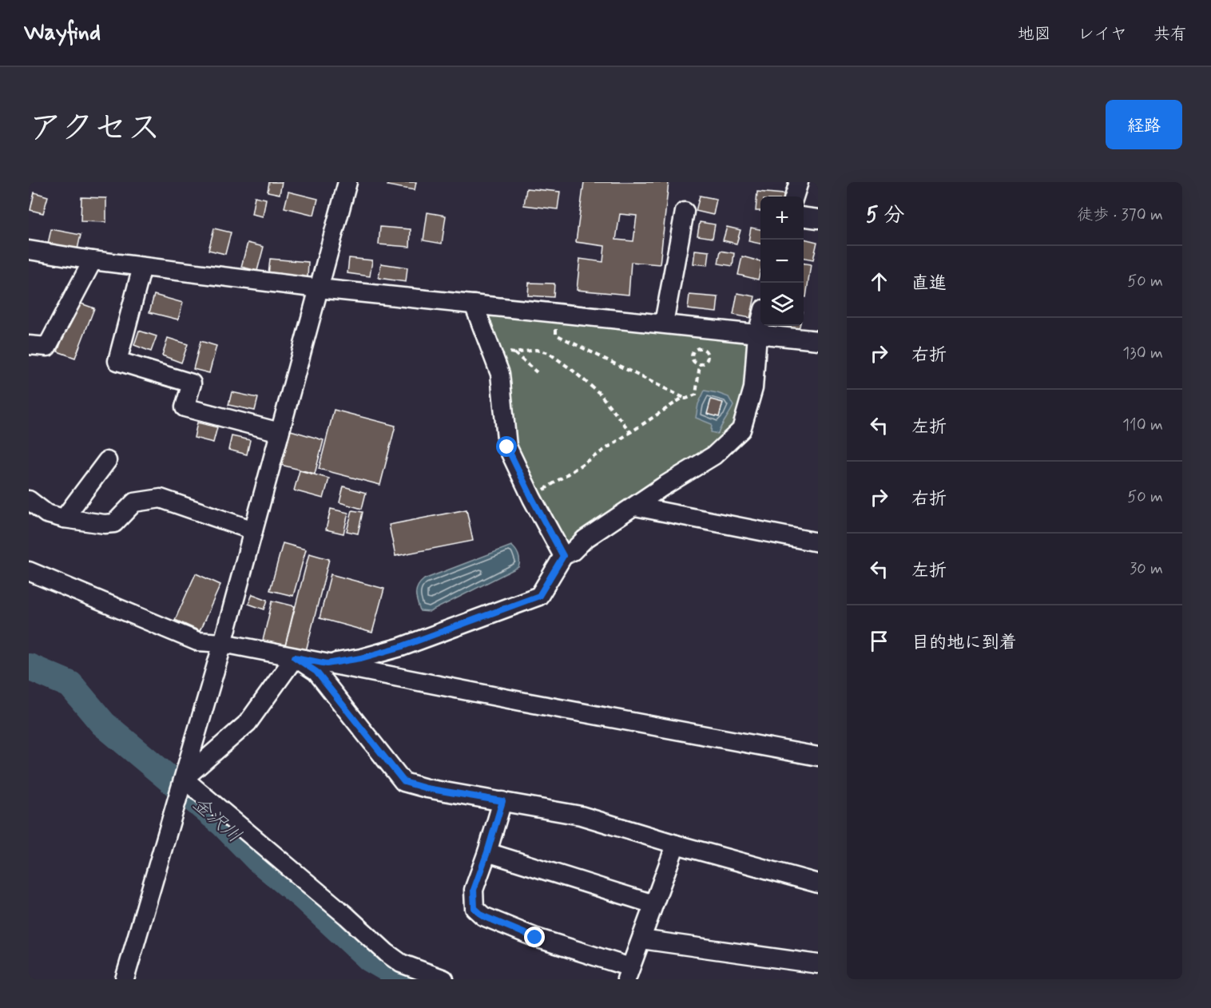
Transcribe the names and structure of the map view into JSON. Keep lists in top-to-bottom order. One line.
{"water":["金沢川"],"page":{"header":"Wayfind","nav":["地図","レイヤ","共有"],"title":"アクセス","buttons":"経路","heading":["5 分","徒歩 · 370 m"],"map_buttons":["+","−"],"list":[["直進","50 m"],["右折","130 m"],["左折","110 m"],["右折","50 m"],["左折","30 m"],"目的地に到着"]}}
